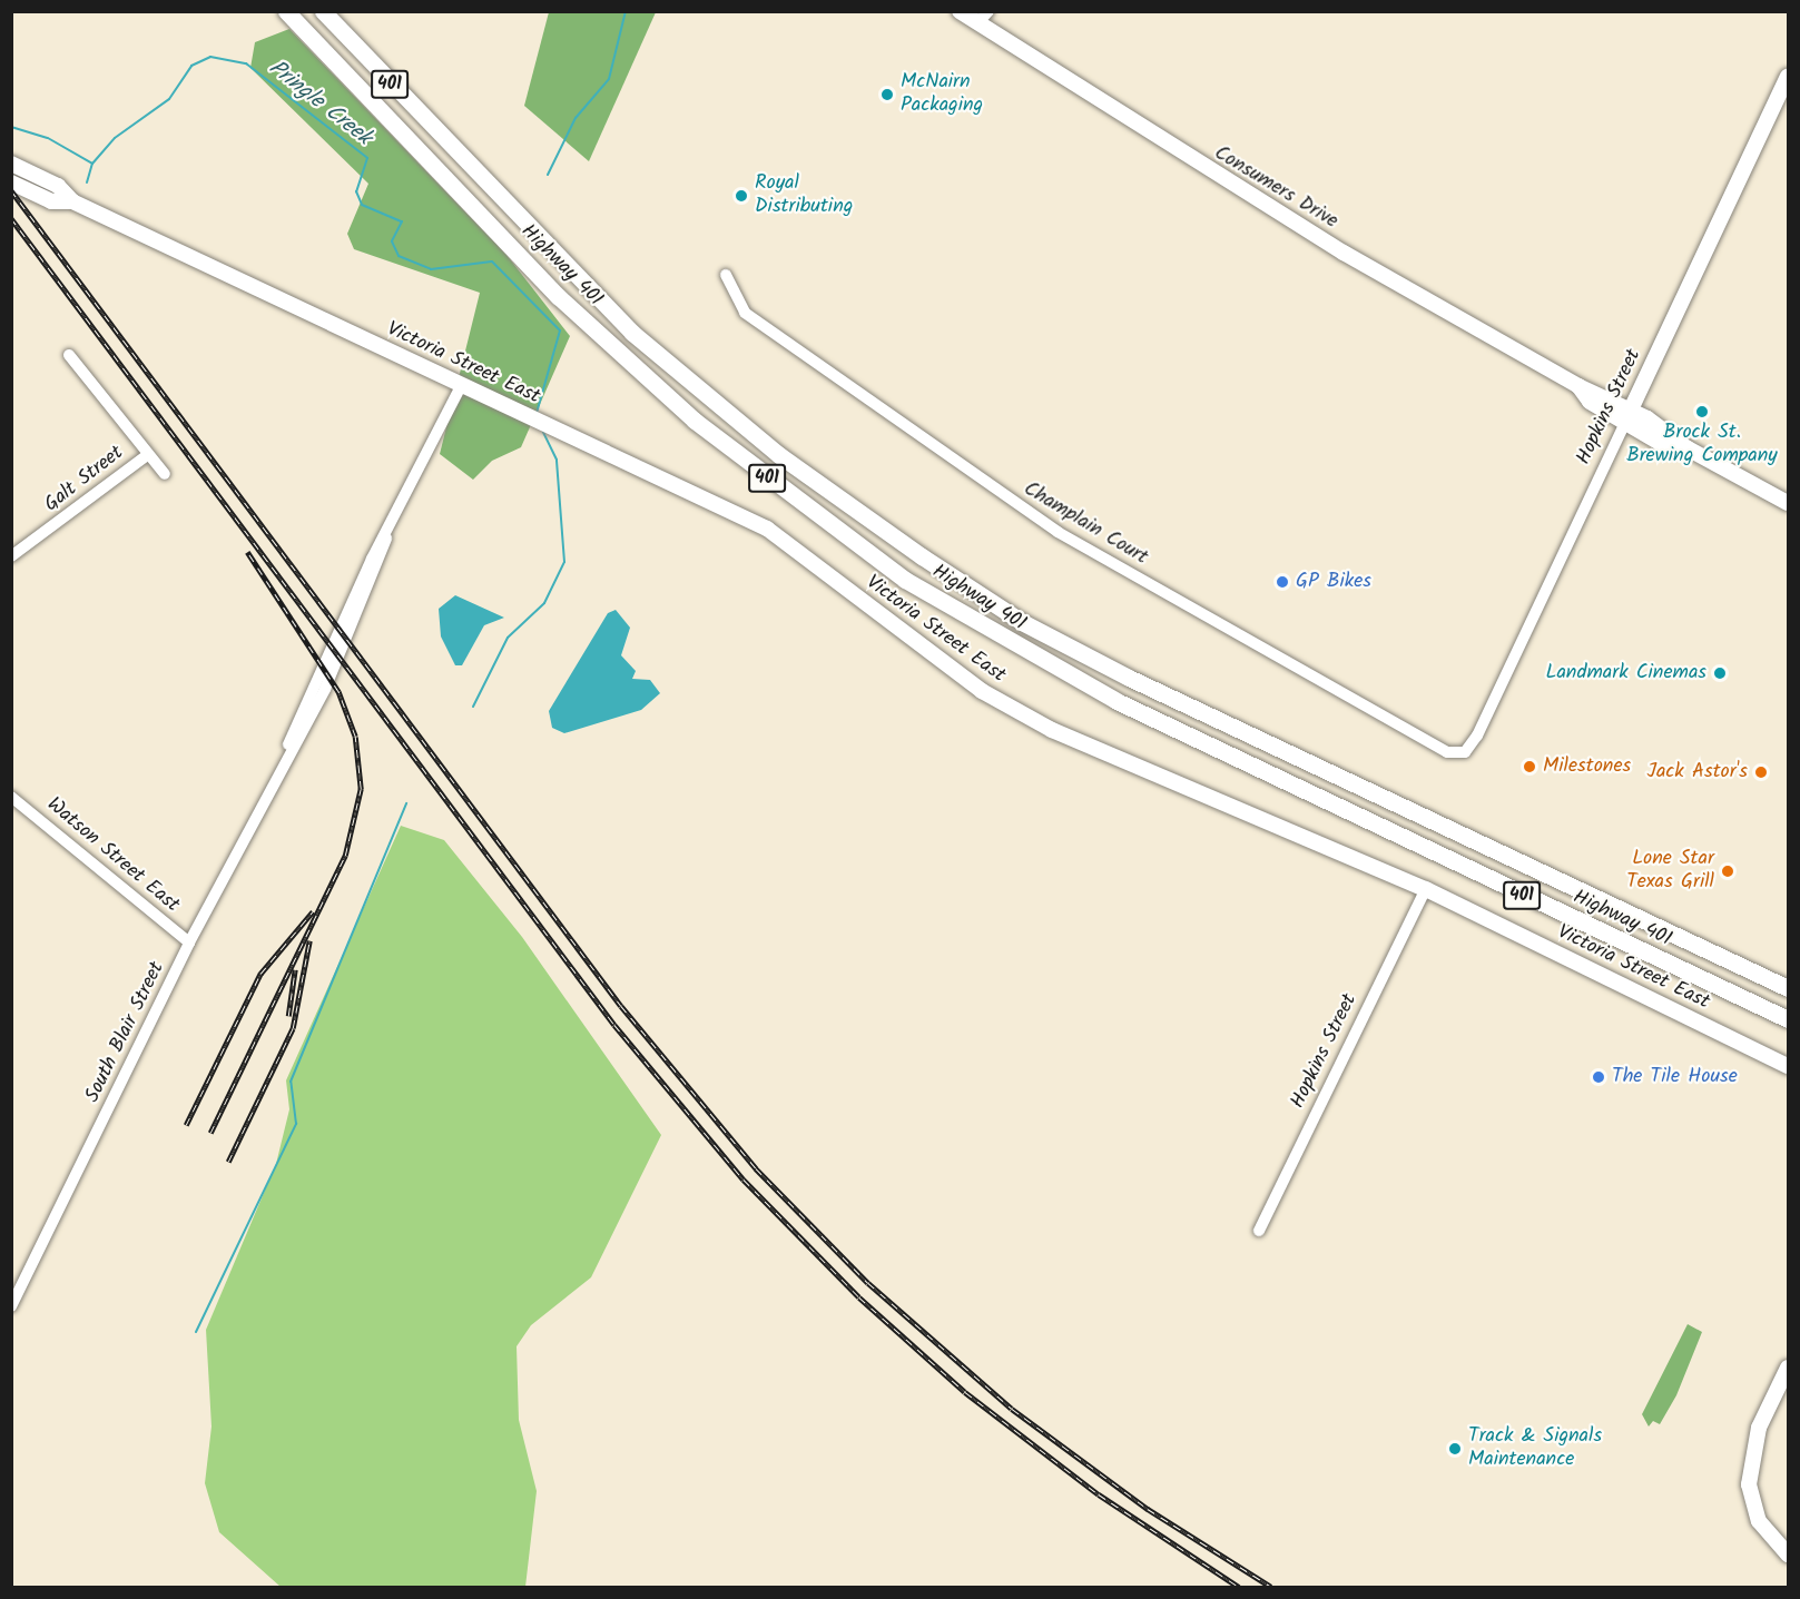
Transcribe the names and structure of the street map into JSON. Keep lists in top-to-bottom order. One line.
{"streets":{"highway":["401","Highway 401"],"main road":["Consumers Drive","Victoria Street East","Hopkins Street"],"street":["Galt Street","Champlain Court","Watson Street East","South Blair Street"]},"crossings":[["Consumers Drive","Hopkins Street"],["Victoria Street East","Hopkins Street"],["Victoria Street East","South Blair Street"],["Hopkins Street","Champlain Court"],["Watson Street East","South Blair Street"]],"water":["Pringle Creek"],"places":["McNairn Packaging","Royal Distributing","Brock St. Brewing Company","GP Bikes","Landmark Cinemas","Milestones","Jack Astor's","Lone Star Texas Grill","The Tile House","Track & Signals Maintenance"]}
